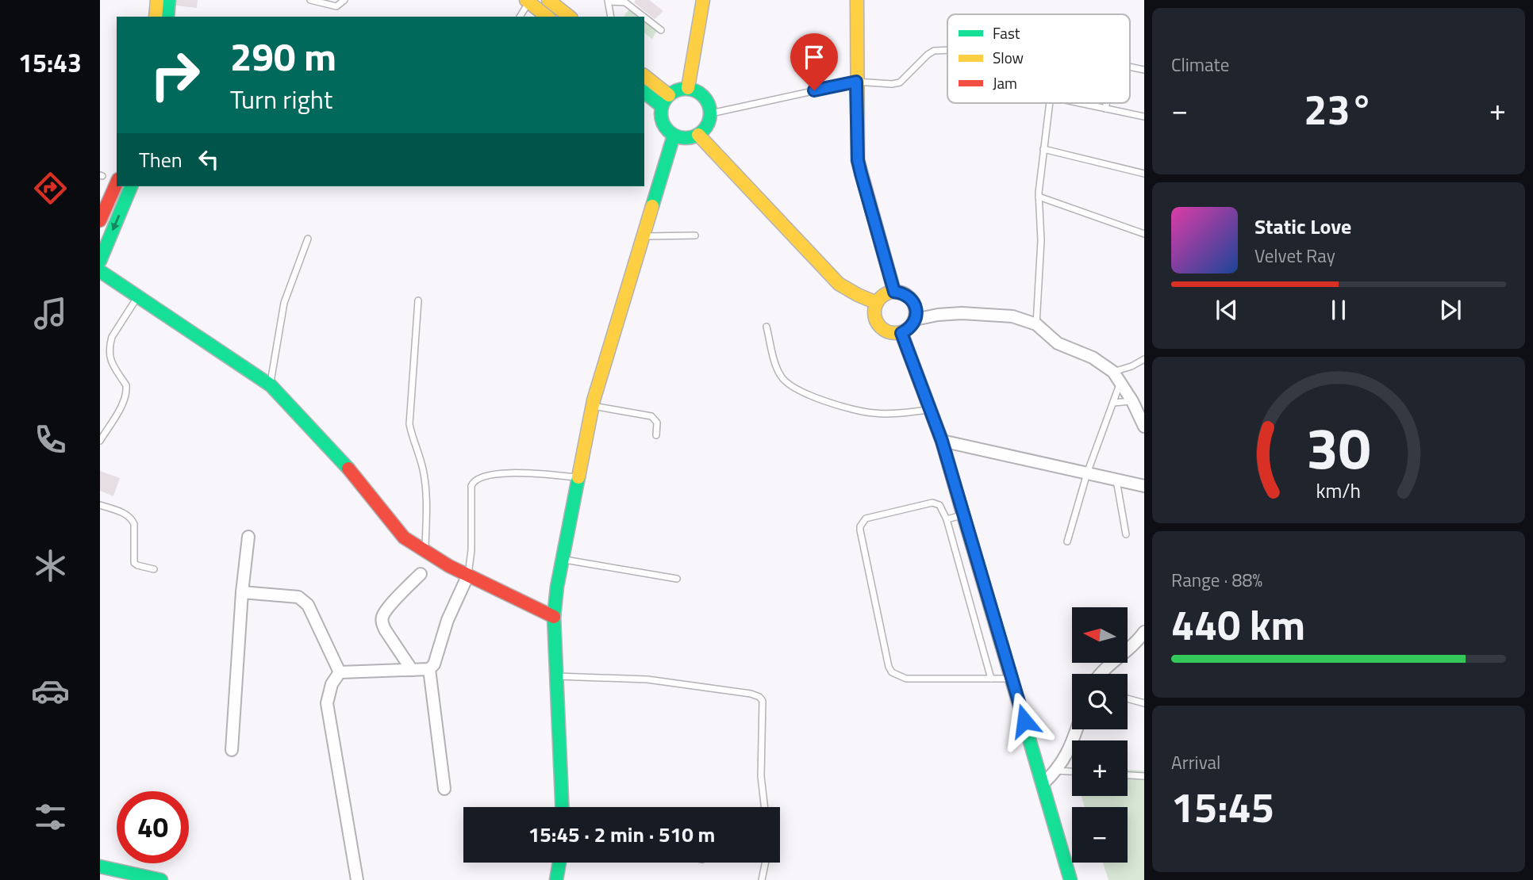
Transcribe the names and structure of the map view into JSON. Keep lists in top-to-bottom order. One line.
{"legend":["Fast","Slow","Jam"],"north":"left","page":{"tabs":"15:43","tile":["Climate",["Range · 88%","440 km"],["Arrival","15:45"]],"turn":["290 m","Turn right"],"heat":["−","23°","+"],"then":"Then","song":["Static Love","Velvet Ray"],"map_buttons":["+","−"],"limit":"40","trip":"15:45 · 2 min · 510 m","gauge":["30","km/h"]}}
